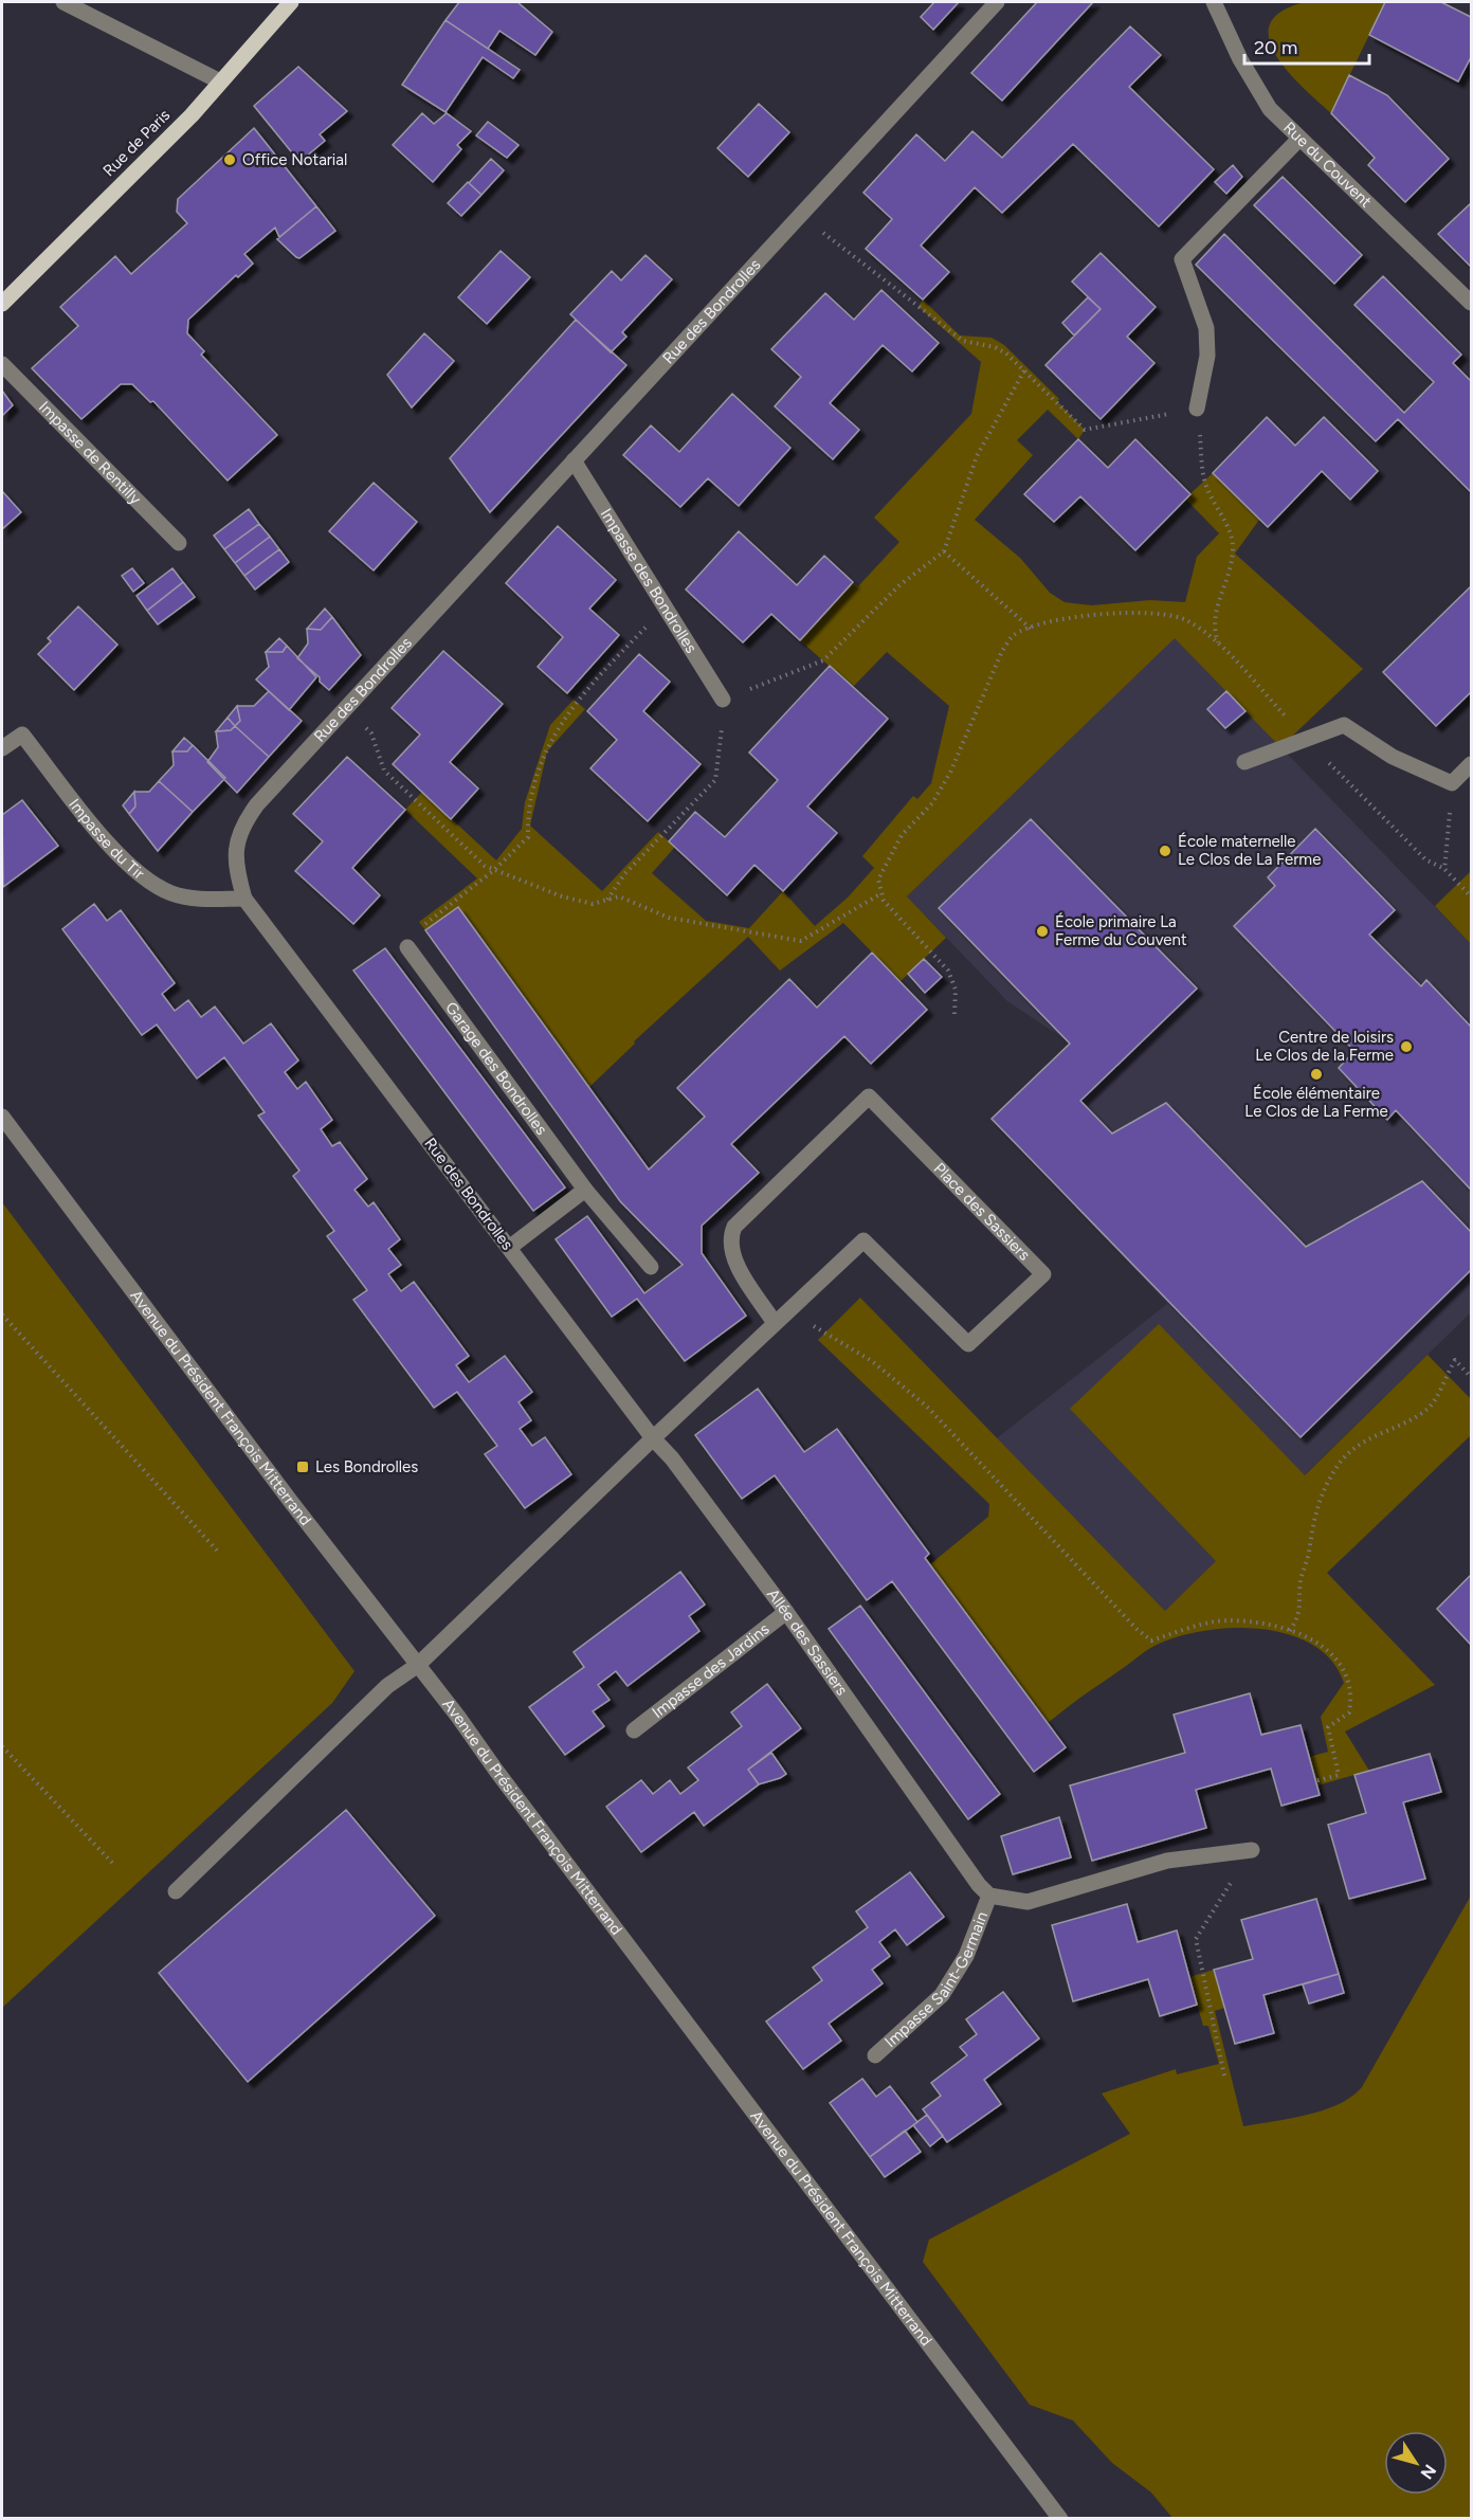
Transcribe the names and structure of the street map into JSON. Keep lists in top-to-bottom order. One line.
{"streets":{"main road":["Rue de Paris"],"street":["Rue du Couvent","Rue des Bondrolles","Impasse de Rentilly","Impasse des Bondrolles","Impasse du Tir","Garage des Bondrolles","Place des Sassiers","Avenue du Président François Mitterrand","Allée des Sassiers","Impasse des Jardins","Impasse Saint-Germain"]},"crossings":[["Rue des Bondrolles","Impasse des Bondrolles"],["Rue des Bondrolles","Impasse du Tir"],["Rue des Bondrolles","Place des Sassiers"],["Rue des Bondrolles","Allée des Sassiers"],["Place des Sassiers","Allée des Sassiers"],["Allée des Sassiers","Impasse des Jardins"],["Allée des Sassiers","Impasse Saint-Germain"]],"places":{"other":["Office Notarial","École maternelle Le Clos de La Ferme","École primaire La Ferme du Couvent","Centre de loisirs Le Clos de la Ferme","École élémentaire Le Clos de La Ferme"],"transit":["Les Bondrolles"]},"scale_bar":"20 m","north":"bottom right"}
